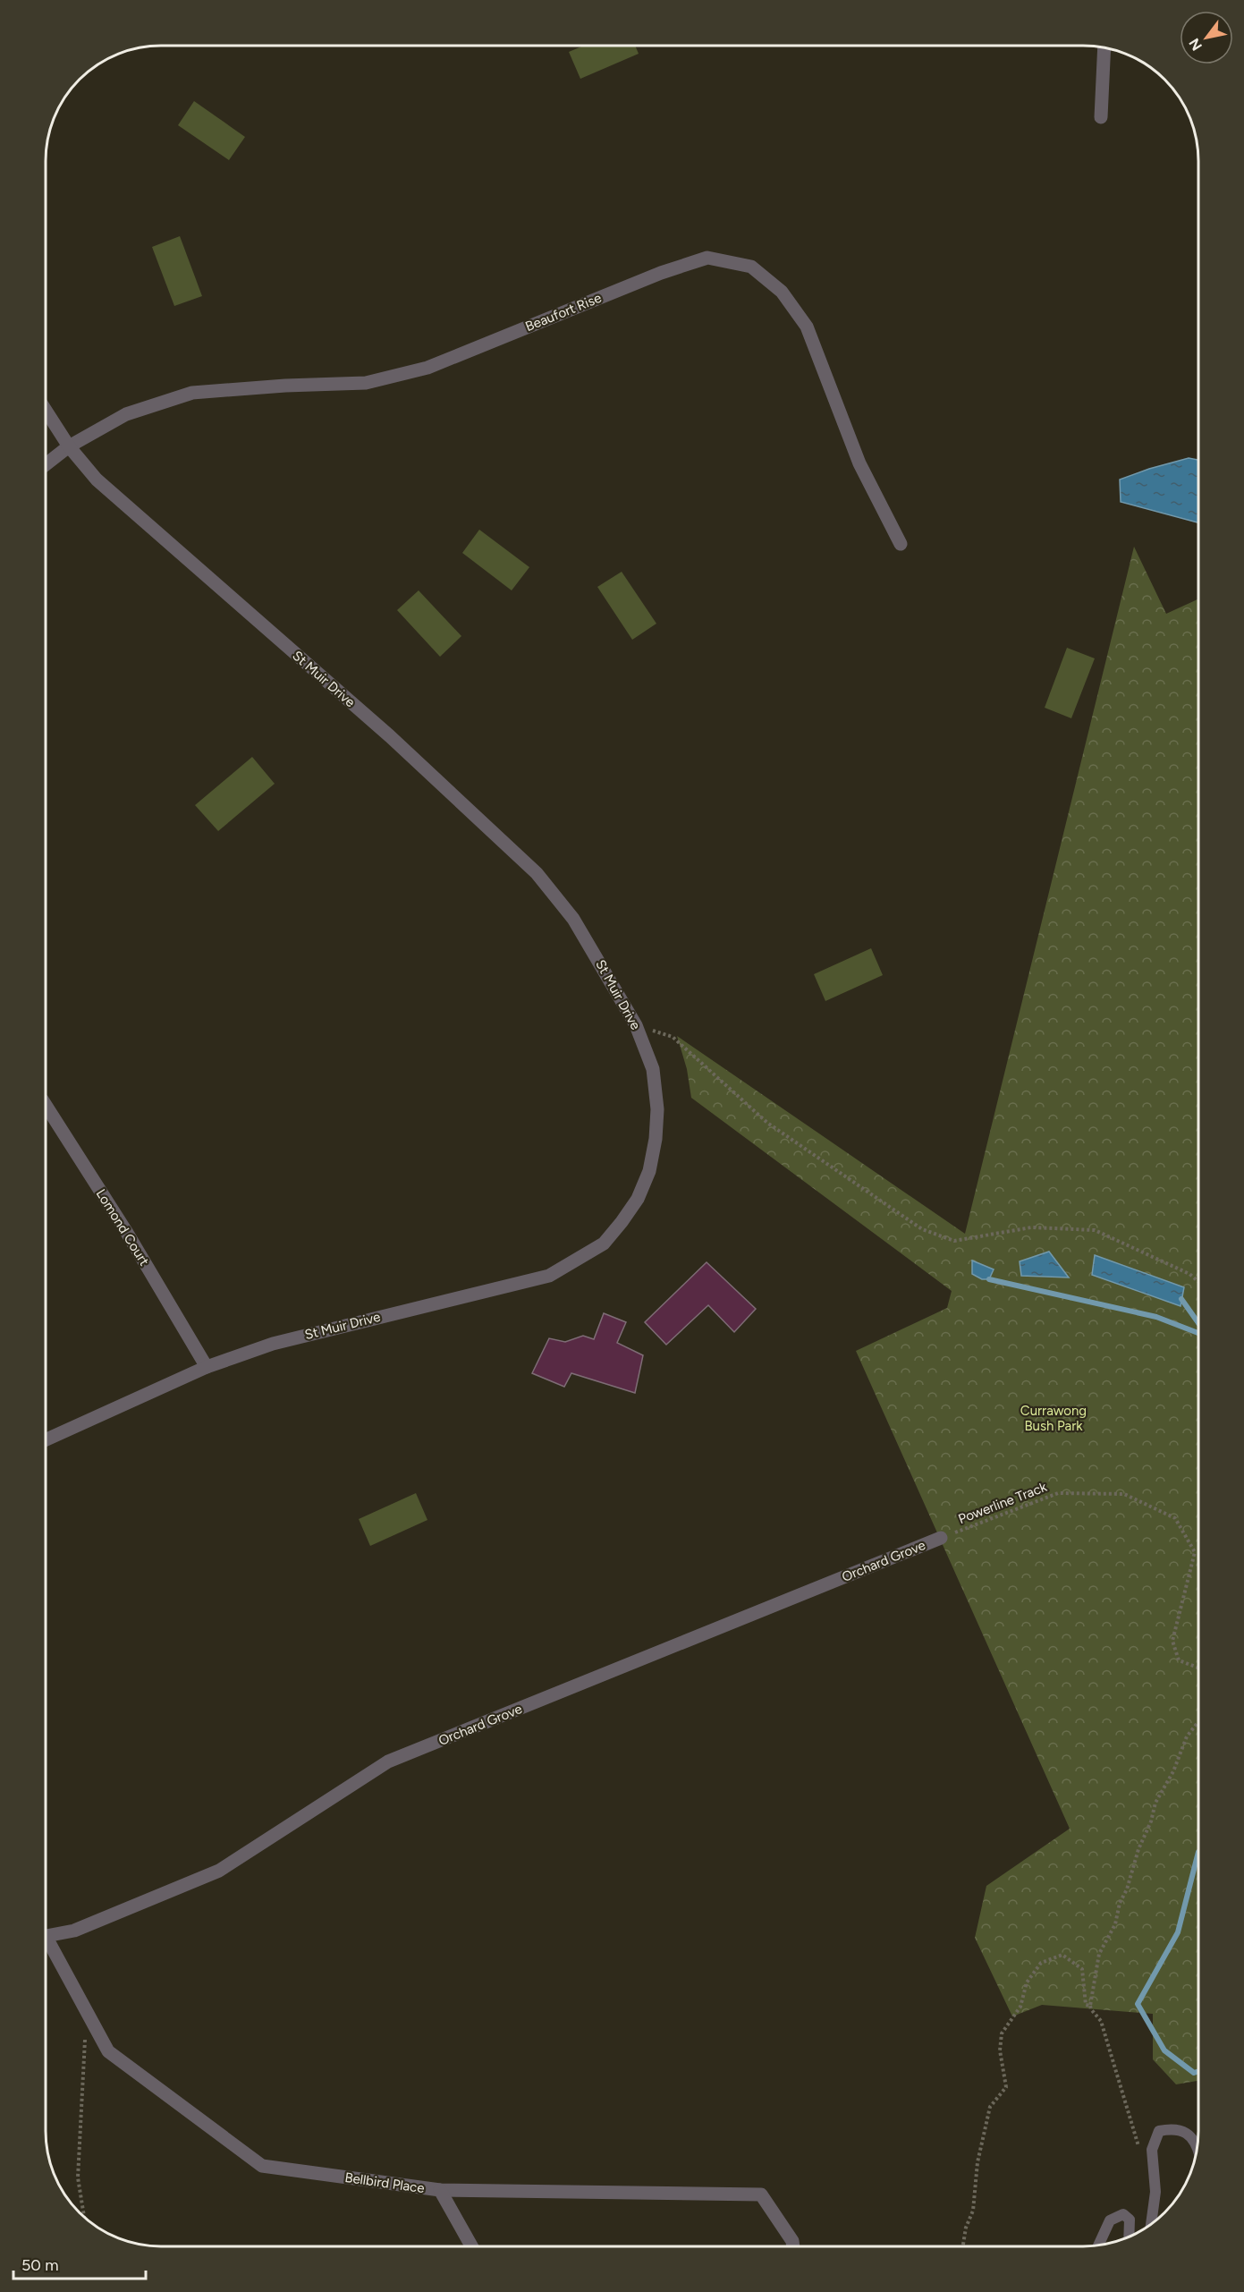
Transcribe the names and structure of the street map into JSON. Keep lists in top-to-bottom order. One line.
{"streets":{"street":["Beaufort Rise","St Muir Drive","Lomond Court","Orchard Grove","Bellbird Place"],"path":["Powerline Track"]},"crossings":[["Beaufort Rise","St Muir Drive"],["St Muir Drive","Lomond Court"],["Powerline Track","Orchard Grove"]],"parks":["Currawong Bush Park"],"scale_bar":"50 m","north":"bottom left"}
